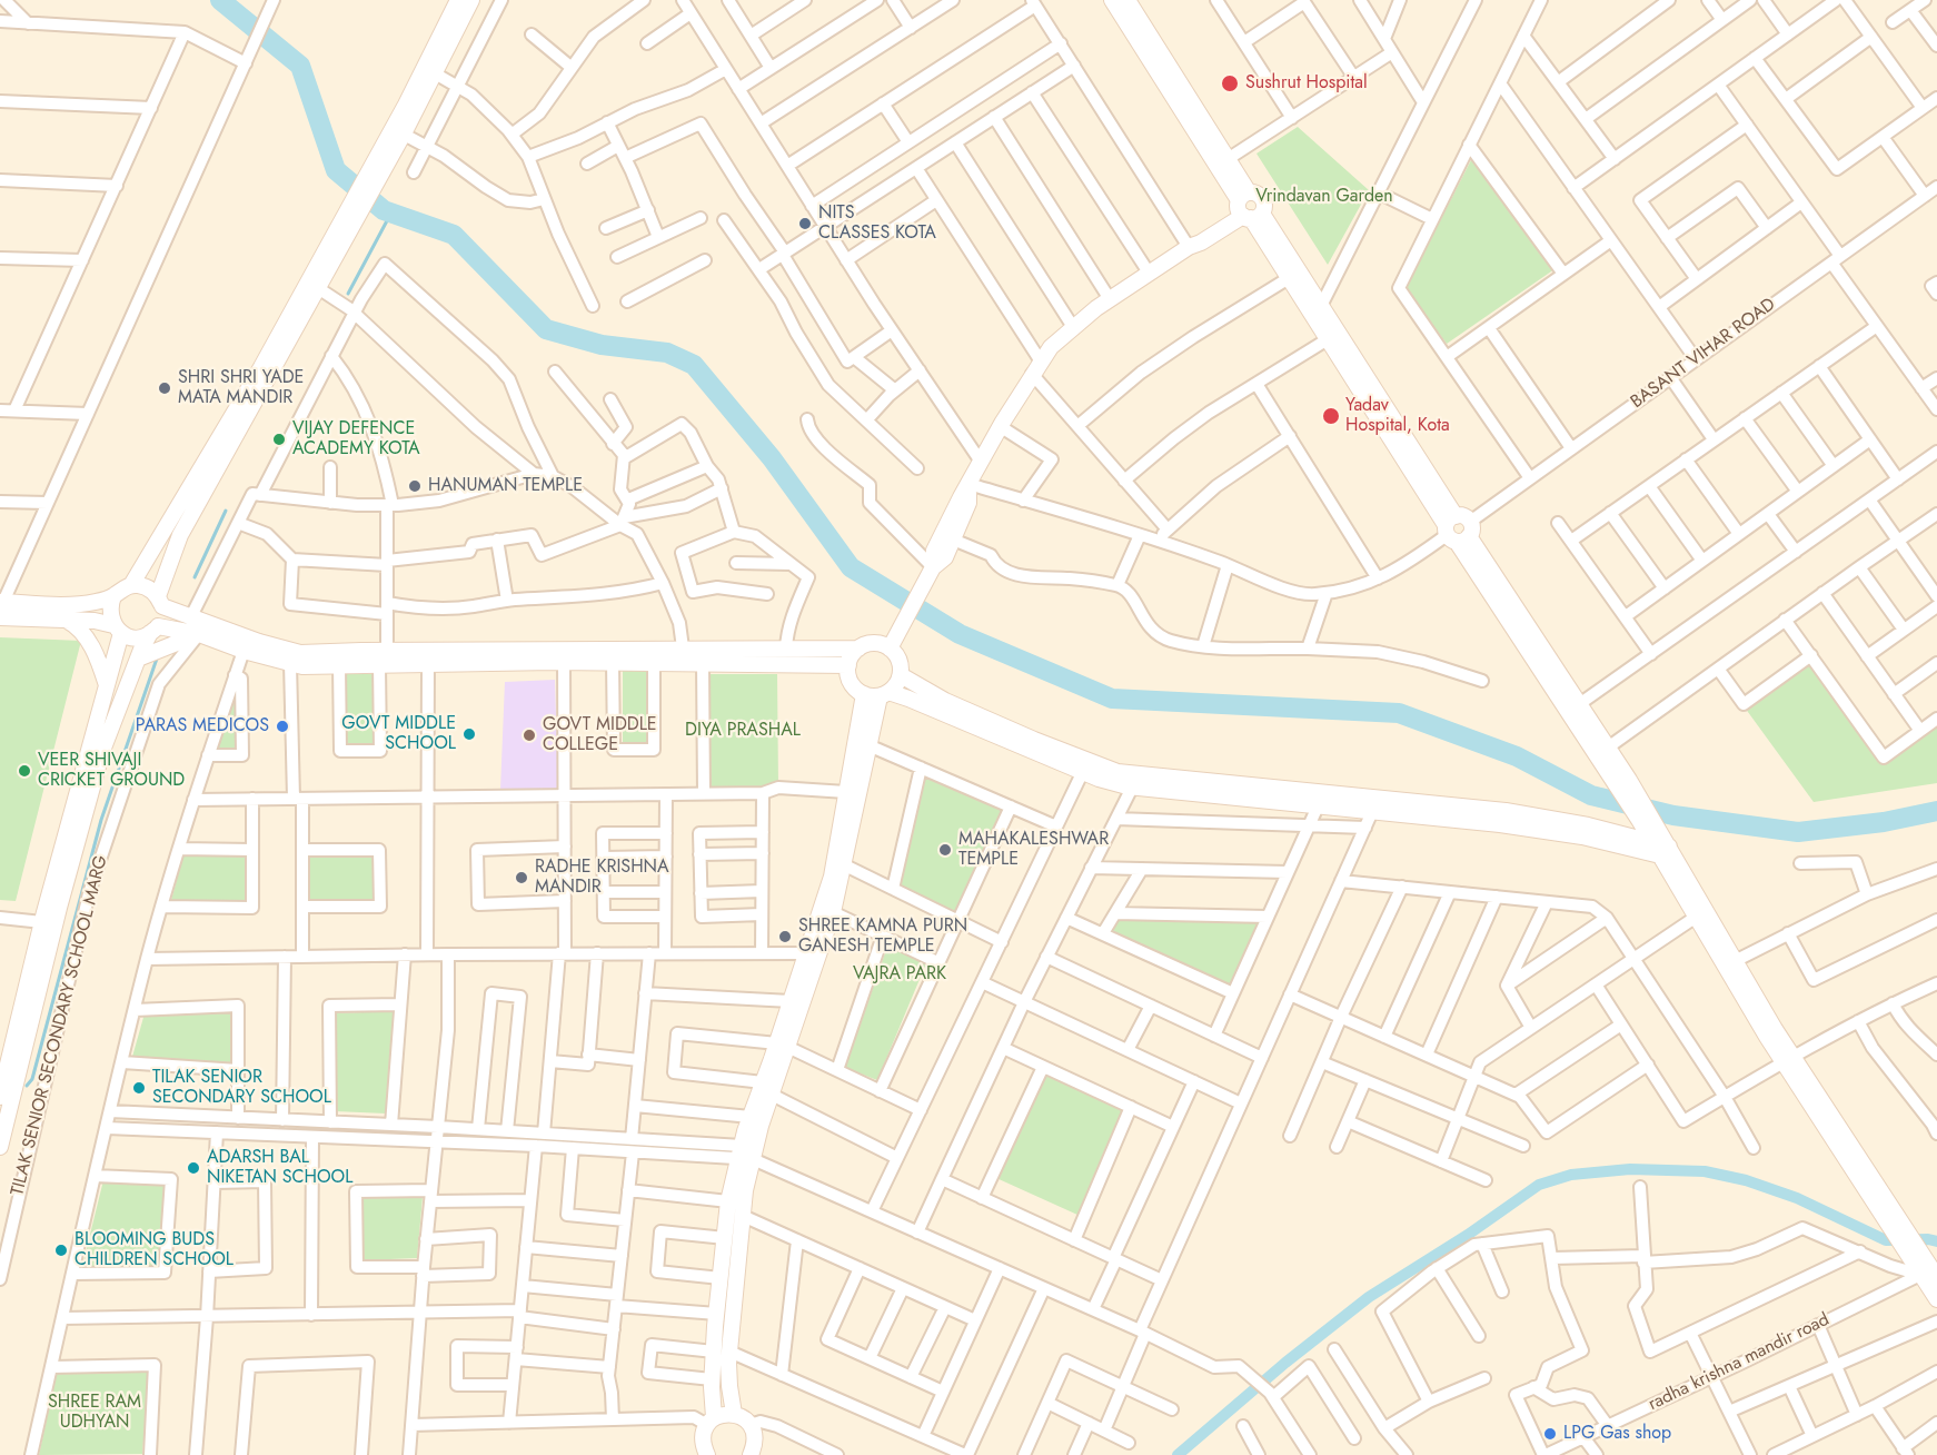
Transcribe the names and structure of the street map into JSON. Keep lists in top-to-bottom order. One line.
{"streets":{"street":["BASANT VIHAR ROAD","TILAK SENIOR SECONDARY SCHOOL MARG","radha krishna mandir road"]},"parks":["Vrindavan Garden","DIYA PRASHAL","VAJRA PARK","SHREE RAM UDHYAN"],"places":["Sushrut Hospital","NITS CLASSES KOTA","SHRI SHRI YADE MATA MANDIR","Yadav Hospital, Kota","VIJAY DEFENCE ACADEMY KOTA","HANUMAN TEMPLE","PARAS MEDICOS","GOVT MIDDLE SCHOOL","GOVT MIDDLE COLLEGE","VEER SHIVAJI CRICKET GROUND","MAHAKALESHWAR TEMPLE","RADHE KRISHNA MANDIR","SHREE KAMNA PURN GANESH TEMPLE","TILAK SENIOR SECONDARY SCHOOL","ADARSH BAL NIKETAN SCHOOL","BLOOMING BUDS CHILDREN SCHOOL","LPG Gas shop"]}
